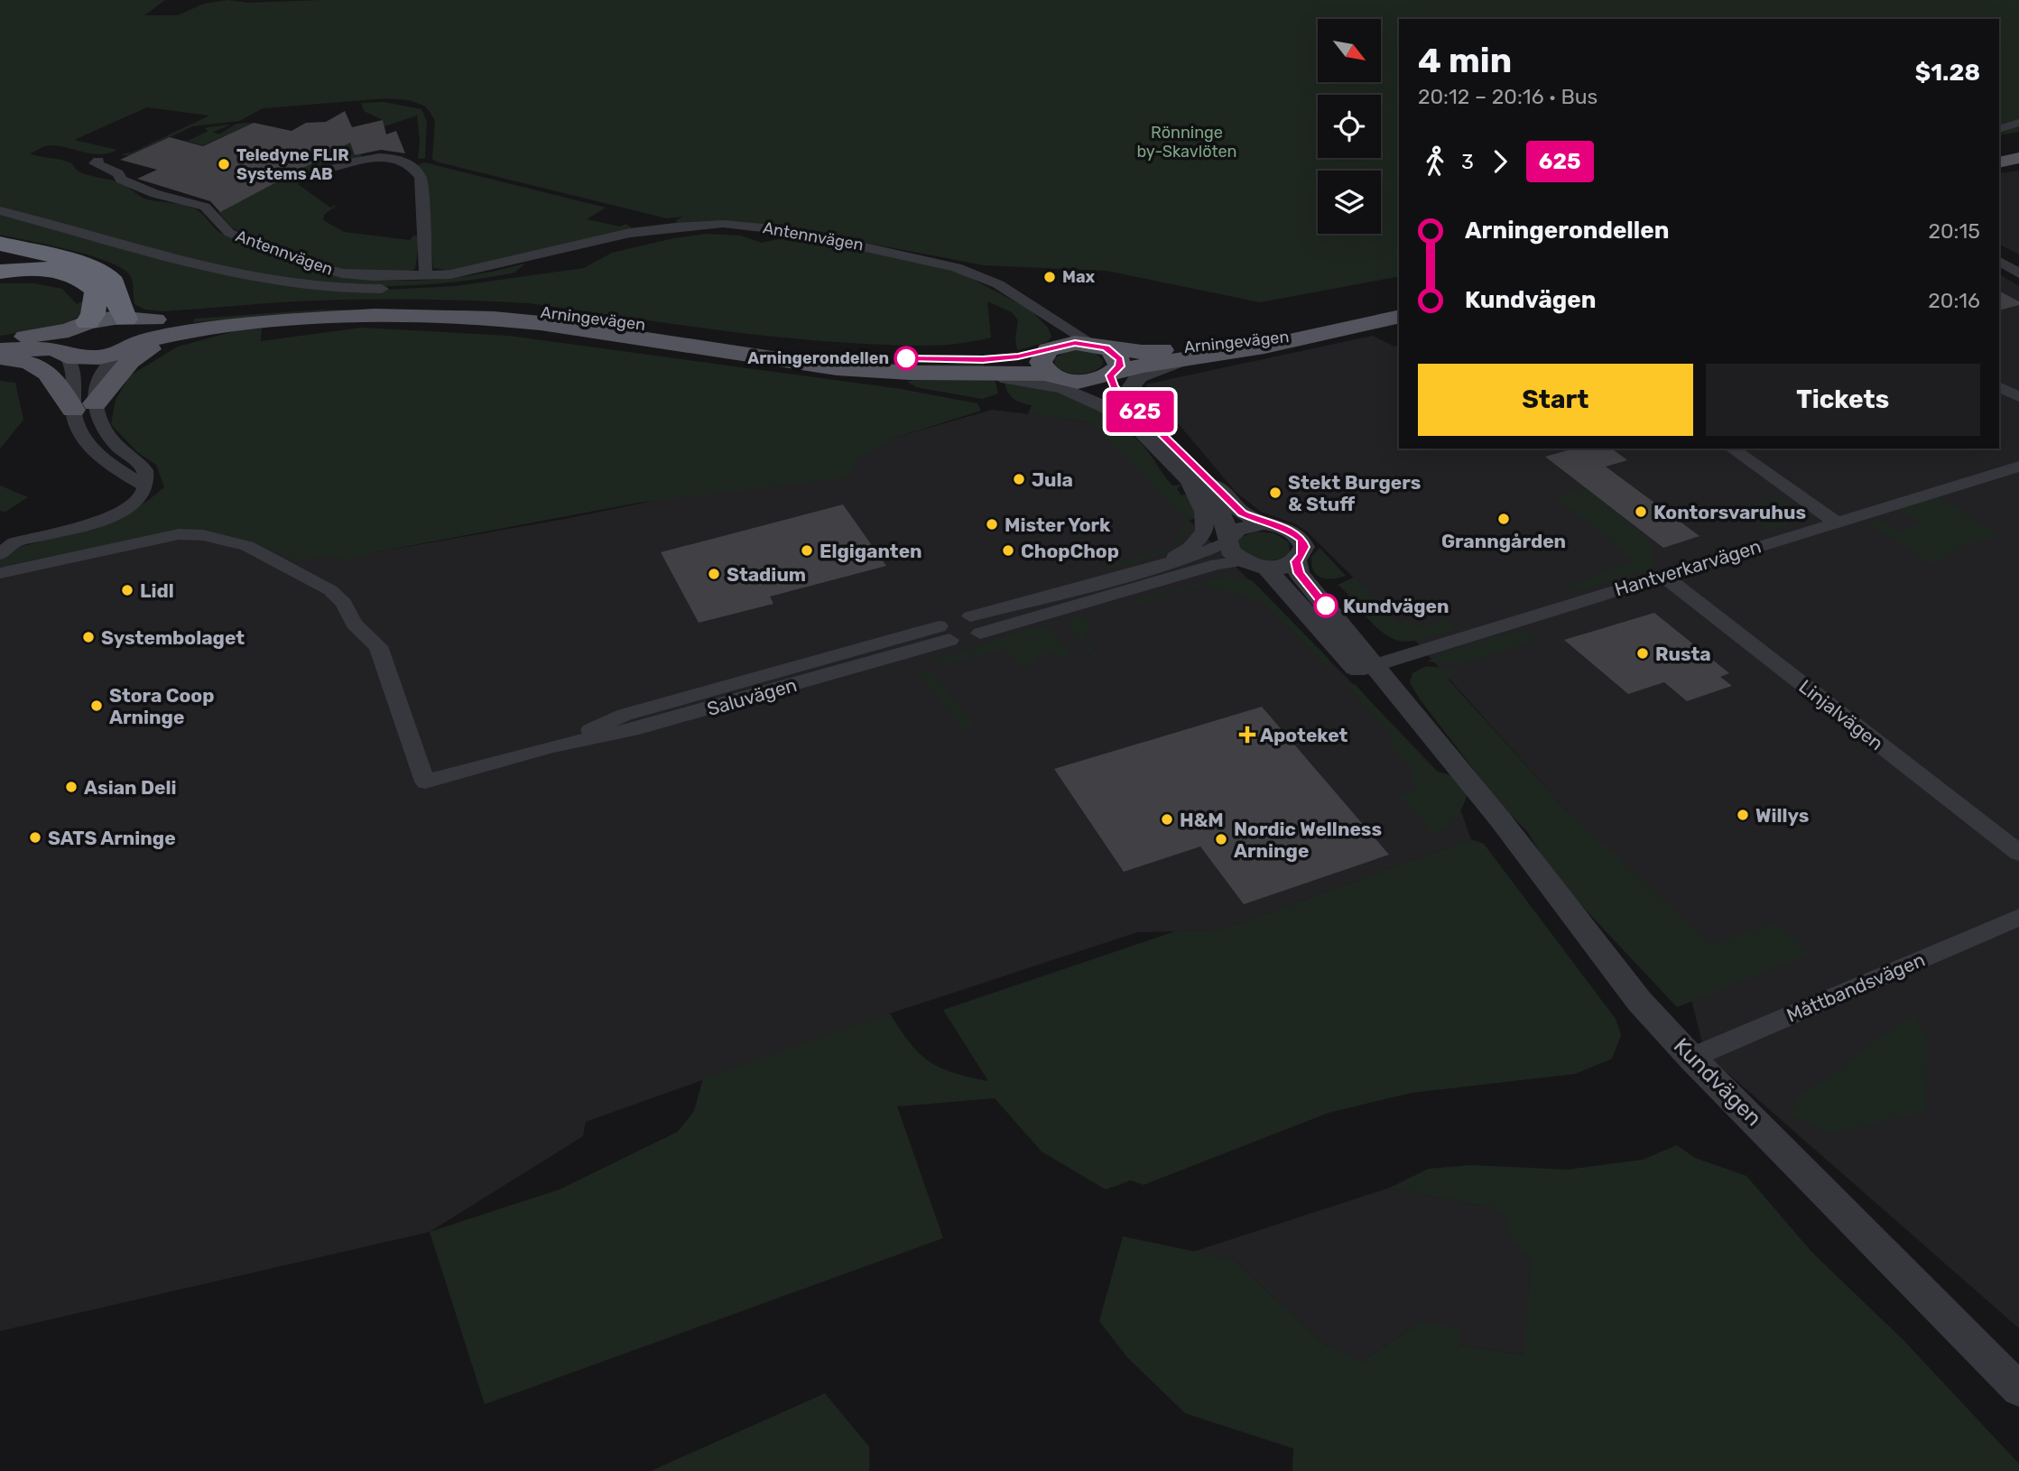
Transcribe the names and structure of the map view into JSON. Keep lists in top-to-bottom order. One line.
{"streets":{"main road":["Arningevägen"],"street":["Antennvägen","Hantverkarvägen","Saluvägen","Linjalvägen","Måttbandsvägen","Kundvägen"]},"crossings":[["Antennvägen","Arningevägen"],["Hantverkarvägen","Linjalvägen"],["Hantverkarvägen","Kundvägen"],["Måttbandsvägen","Kundvägen"]],"parks":["Rönninge by-Skavlöten"],"places":{"other":["Teledyne FLIR Systems AB","Max","Arningerondellen","Jula","Stekt Burgers & Stuff","Kontorsvaruhus","Granngården","Mister York","Elgiganten","ChopChop","Stadium","Lidl","Kundvägen","Systembolaget","Rusta","Stora Coop Arninge","Asian Deli","Willys","H&M","SATS Arninge","Nordic Wellness Arninge"],"health":["Apoteket"]},"lines":["bus line 625"],"north":"bottom right","page":{"on_map":"625","heading":["4 min","20:12 – 20:16 · Bus","$1.28"],"legs":["3","625"],"list":[{"name":"Arningerondellen","value":"20:15"},{"name":"Kundvägen","value":"20:16"}],"buttons":["Start","Tickets"]}}
